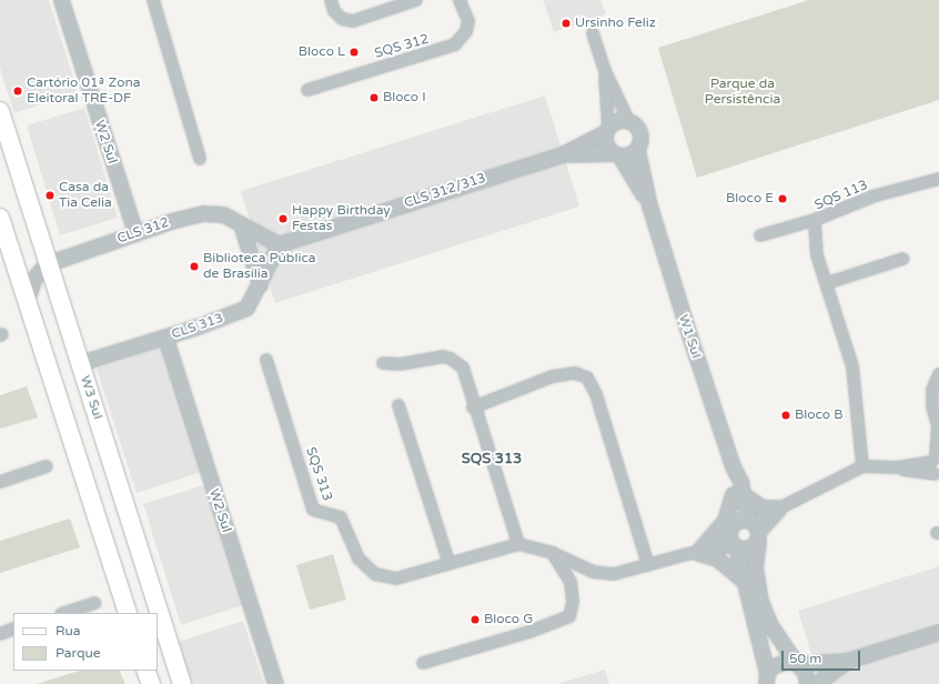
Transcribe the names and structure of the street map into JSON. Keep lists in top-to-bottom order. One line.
{"streets":{"main road":["W3 Sul"],"street":["SQS 312","W2 Sul","CLS 312/313","SQS 113","CLS 312","CLS 313","W1 Sul","SQS 313"]},"crossings":[["W2 Sul","CLS 312"],["W2 Sul","CLS 313"],["CLS 312/313","CLS 312"],["CLS 312/313","CLS 313"],["CLS 312/313","W1 Sul"],["CLS 312","CLS 313"],["CLS 312","W3 Sul"],["CLS 313","W3 Sul"]],"districts":["SQS 313"],"parks":["Parque da Persistência"],"places":["Ursinho Feliz","Bloco L","Cartório 01ª Zona Eleitoral TRE-DF","Bloco I","Casa da Tia Celia","Bloco E","Happy Birthday Festas","Biblioteca Pública de Brasília","Bloco B","Bloco G"],"legend":["Rua","Parque"],"scale_bar":"50 m"}
